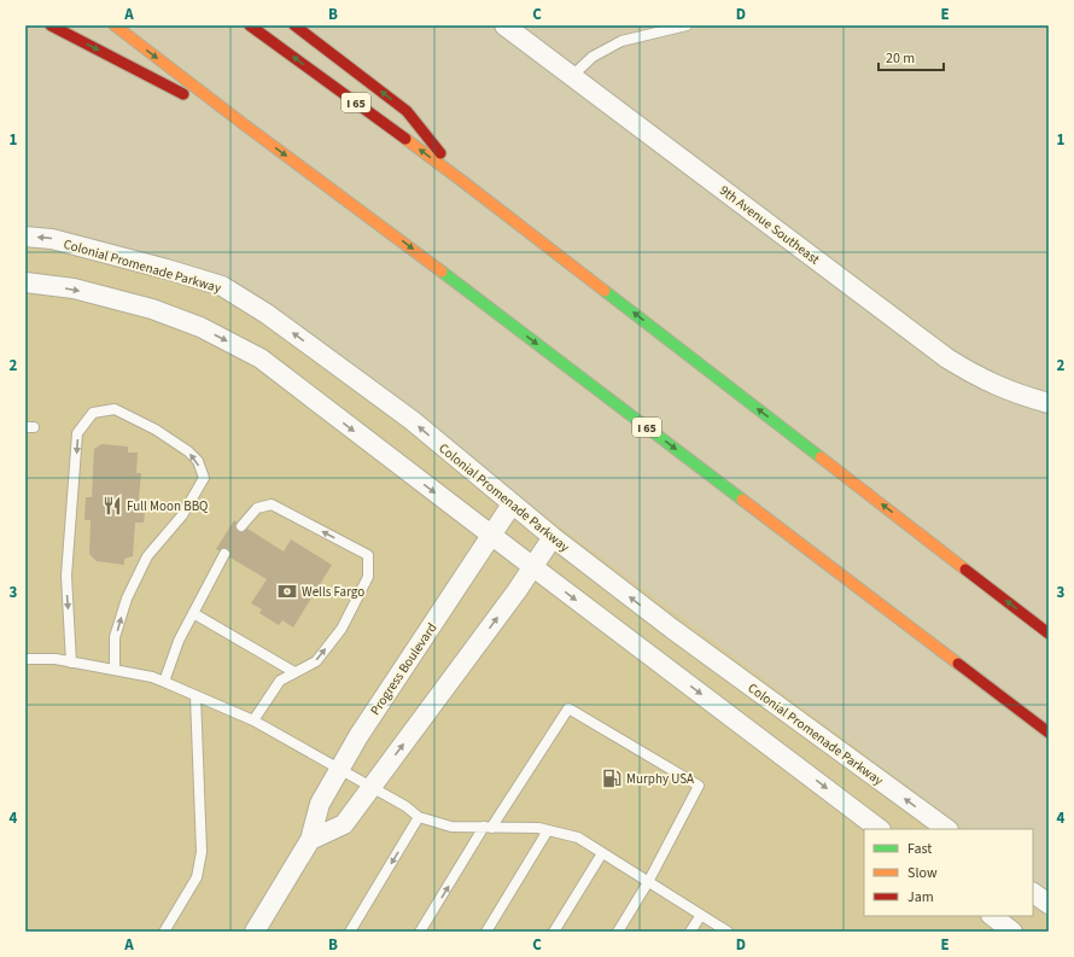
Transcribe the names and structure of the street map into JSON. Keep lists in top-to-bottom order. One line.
{"streets":{"highway":["I 65"],"street":["9th Avenue Southeast","Colonial Promenade Parkway","Progress Boulevard"]},"crossings":[["Colonial Promenade Parkway","Progress Boulevard"]],"places":{"restaurant":["Full Moon BBQ"],"bank":["Wells Fargo"],"fuel station":["Murphy USA"]},"legend":["Fast","Slow","Jam"],"scale_bar":"20 m","grid":{"columns":["A","B","C","D","E"],"rows":["1","2","3","4"]}}
